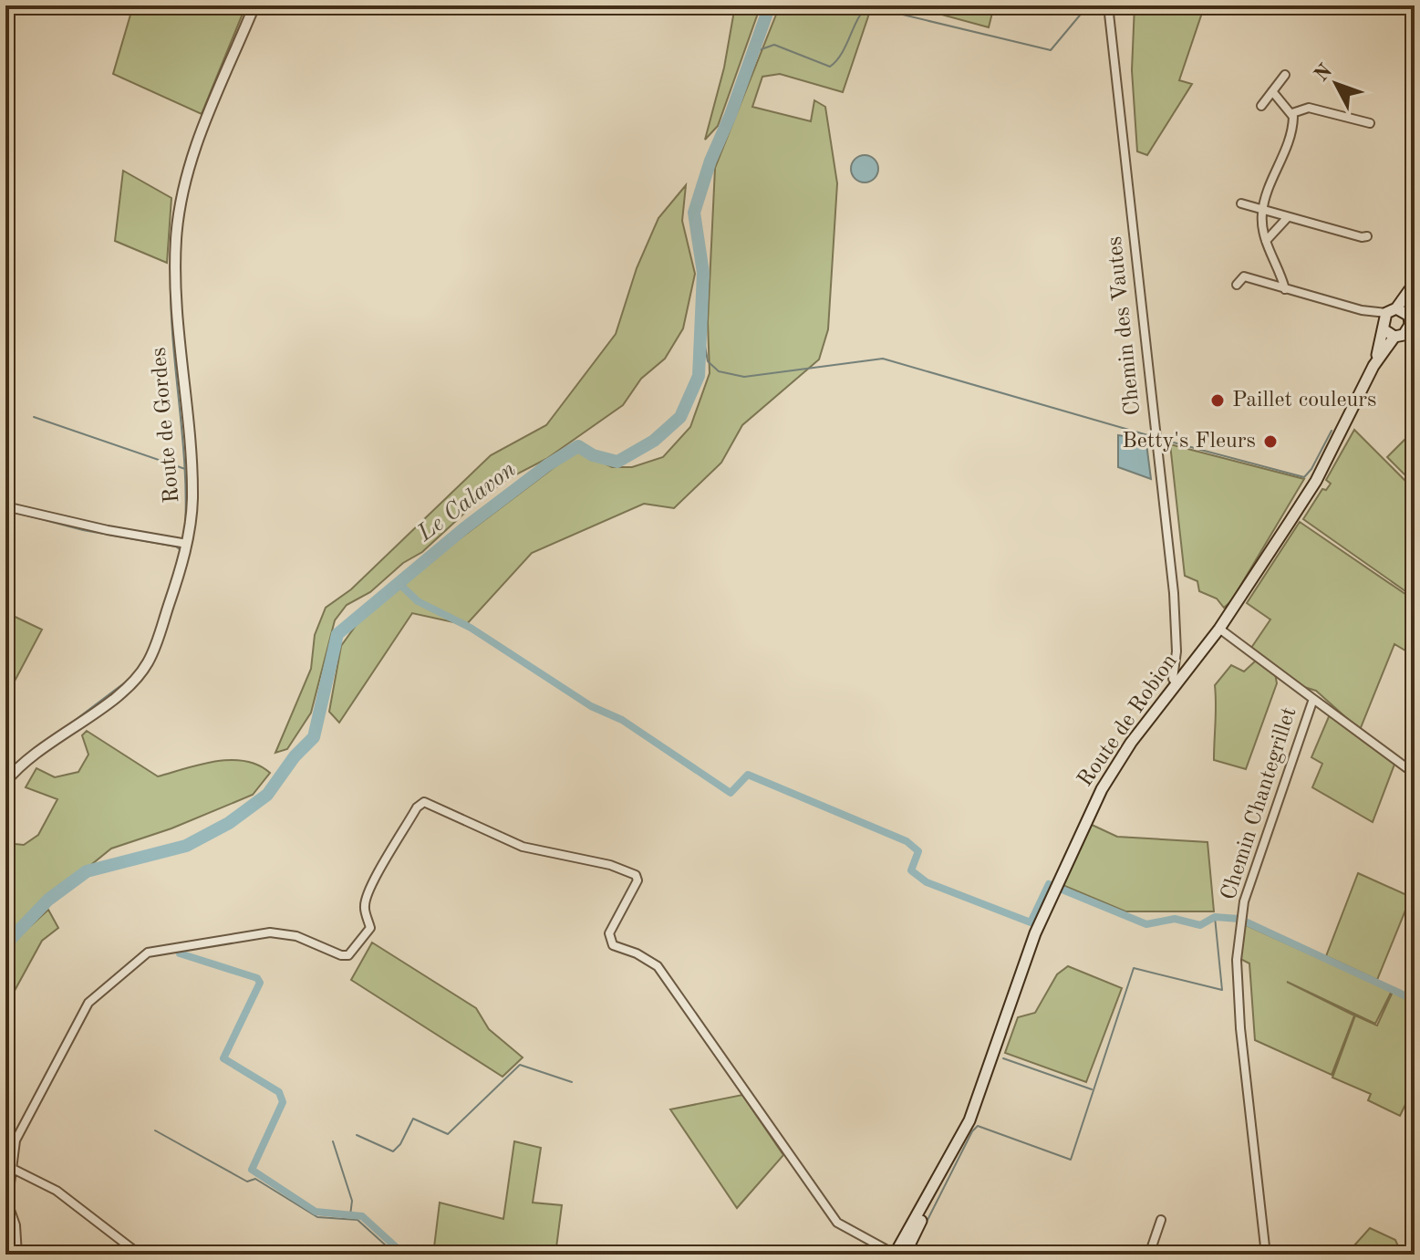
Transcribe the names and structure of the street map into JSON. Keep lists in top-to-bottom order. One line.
{"streets":{"main road":["Route de Robion"],"street":["Chemin des Vautes","Route de Gordes","Chemin Chantegrillet"]},"crossings":[["Chemin des Vautes","Route de Robion"],["Route de Robion","Chemin Chantegrillet"]],"water":["Le Calavon"],"places":["Paillet couleurs","Betty's Fleurs"],"north":"top left"}
